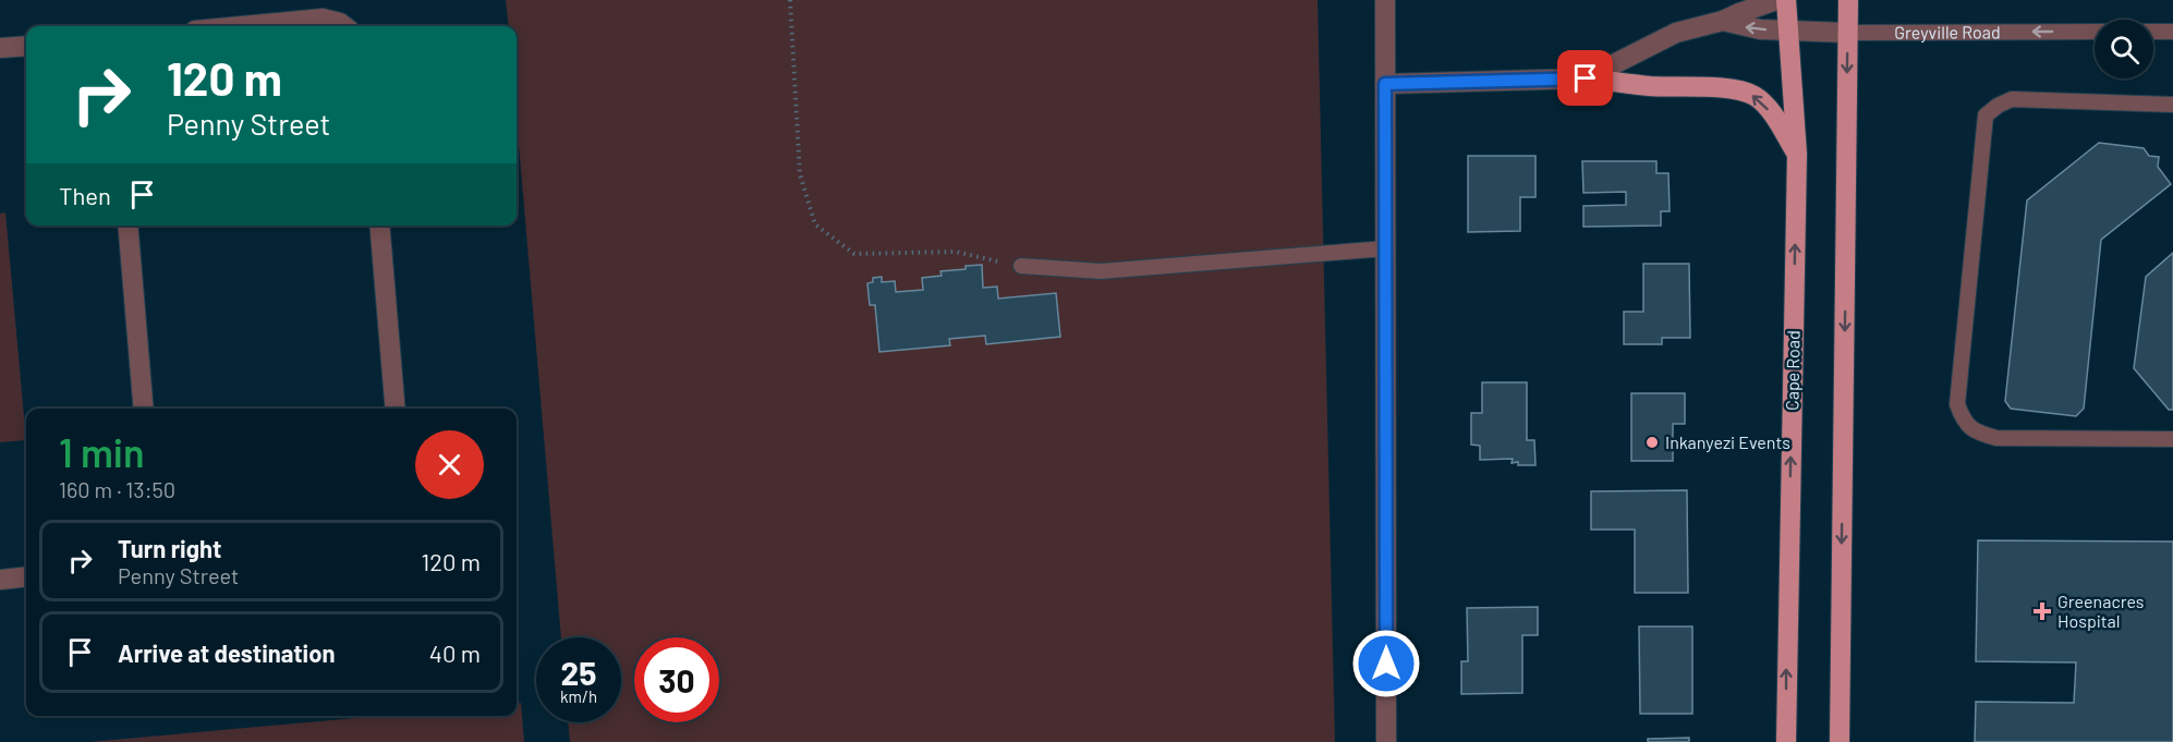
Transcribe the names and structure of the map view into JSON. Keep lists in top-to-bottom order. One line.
{"streets":{"main road":["Cape Road"],"street":["Greyville Road"]},"crossings":[["Greyville Road","Cape Road"]],"one_way":["Greyville Road"],"places":{"other":["Inkanyezi Events"],"health":["Greenacres Hospital"]},"page":{"turn":["120 m","Penny Street"],"then":"Then","heading":["1 min","160 m · 13:50"],"list":[{"name":"Turn right","note":"Penny Street","value":"120 m"},{"name":"Arrive at destination","value":"40 m"}],"speed":"25 km/h","limit":"30"}}
